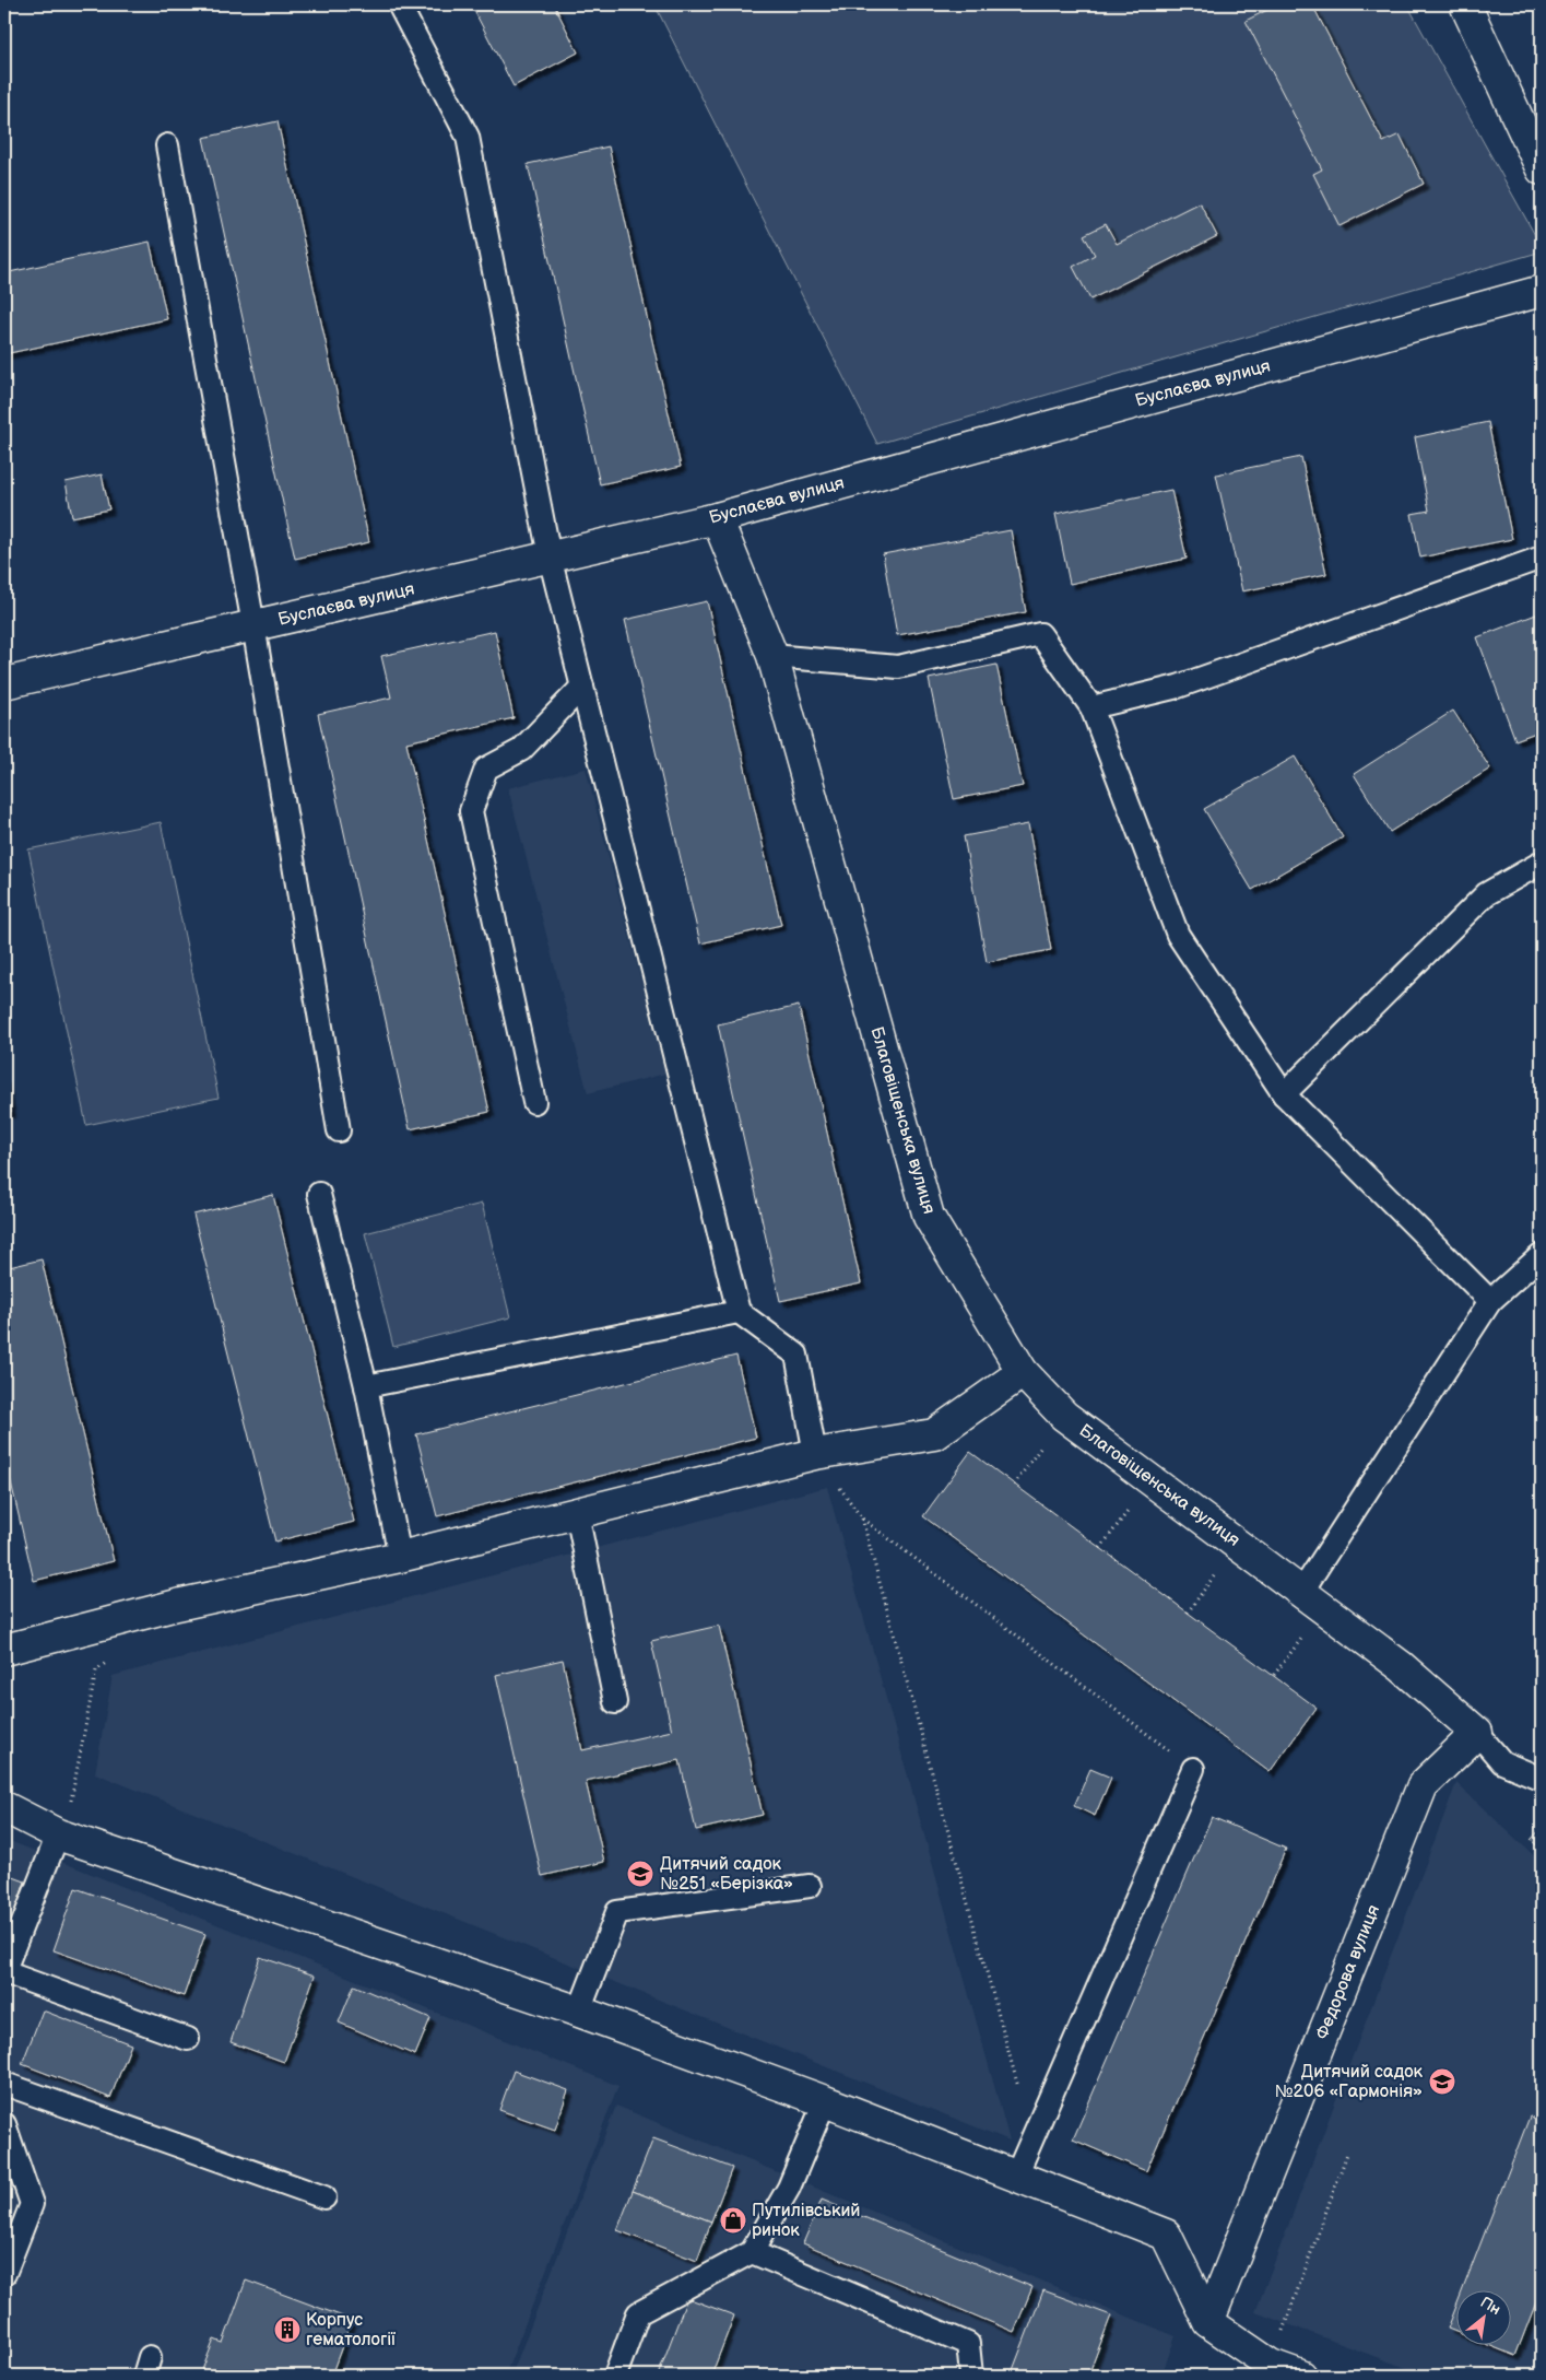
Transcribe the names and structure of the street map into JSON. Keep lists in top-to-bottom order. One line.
{"streets":{"street":["Буслаєва вулиця","Благовіщенська вулиця","Федорова вулиця"]},"crossings":[["Буслаєва вулиця","Благовіщенська вулиця"],["Благовіщенська вулиця","Федорова вулиця"]],"places":{"school or university":["Дитячий садок №251 «Берізка»","Дитячий садок №206 «Гармонія»"],"shop":["Путилівський ринок"],"building":["Корпус гематології"]},"north":"top right"}
